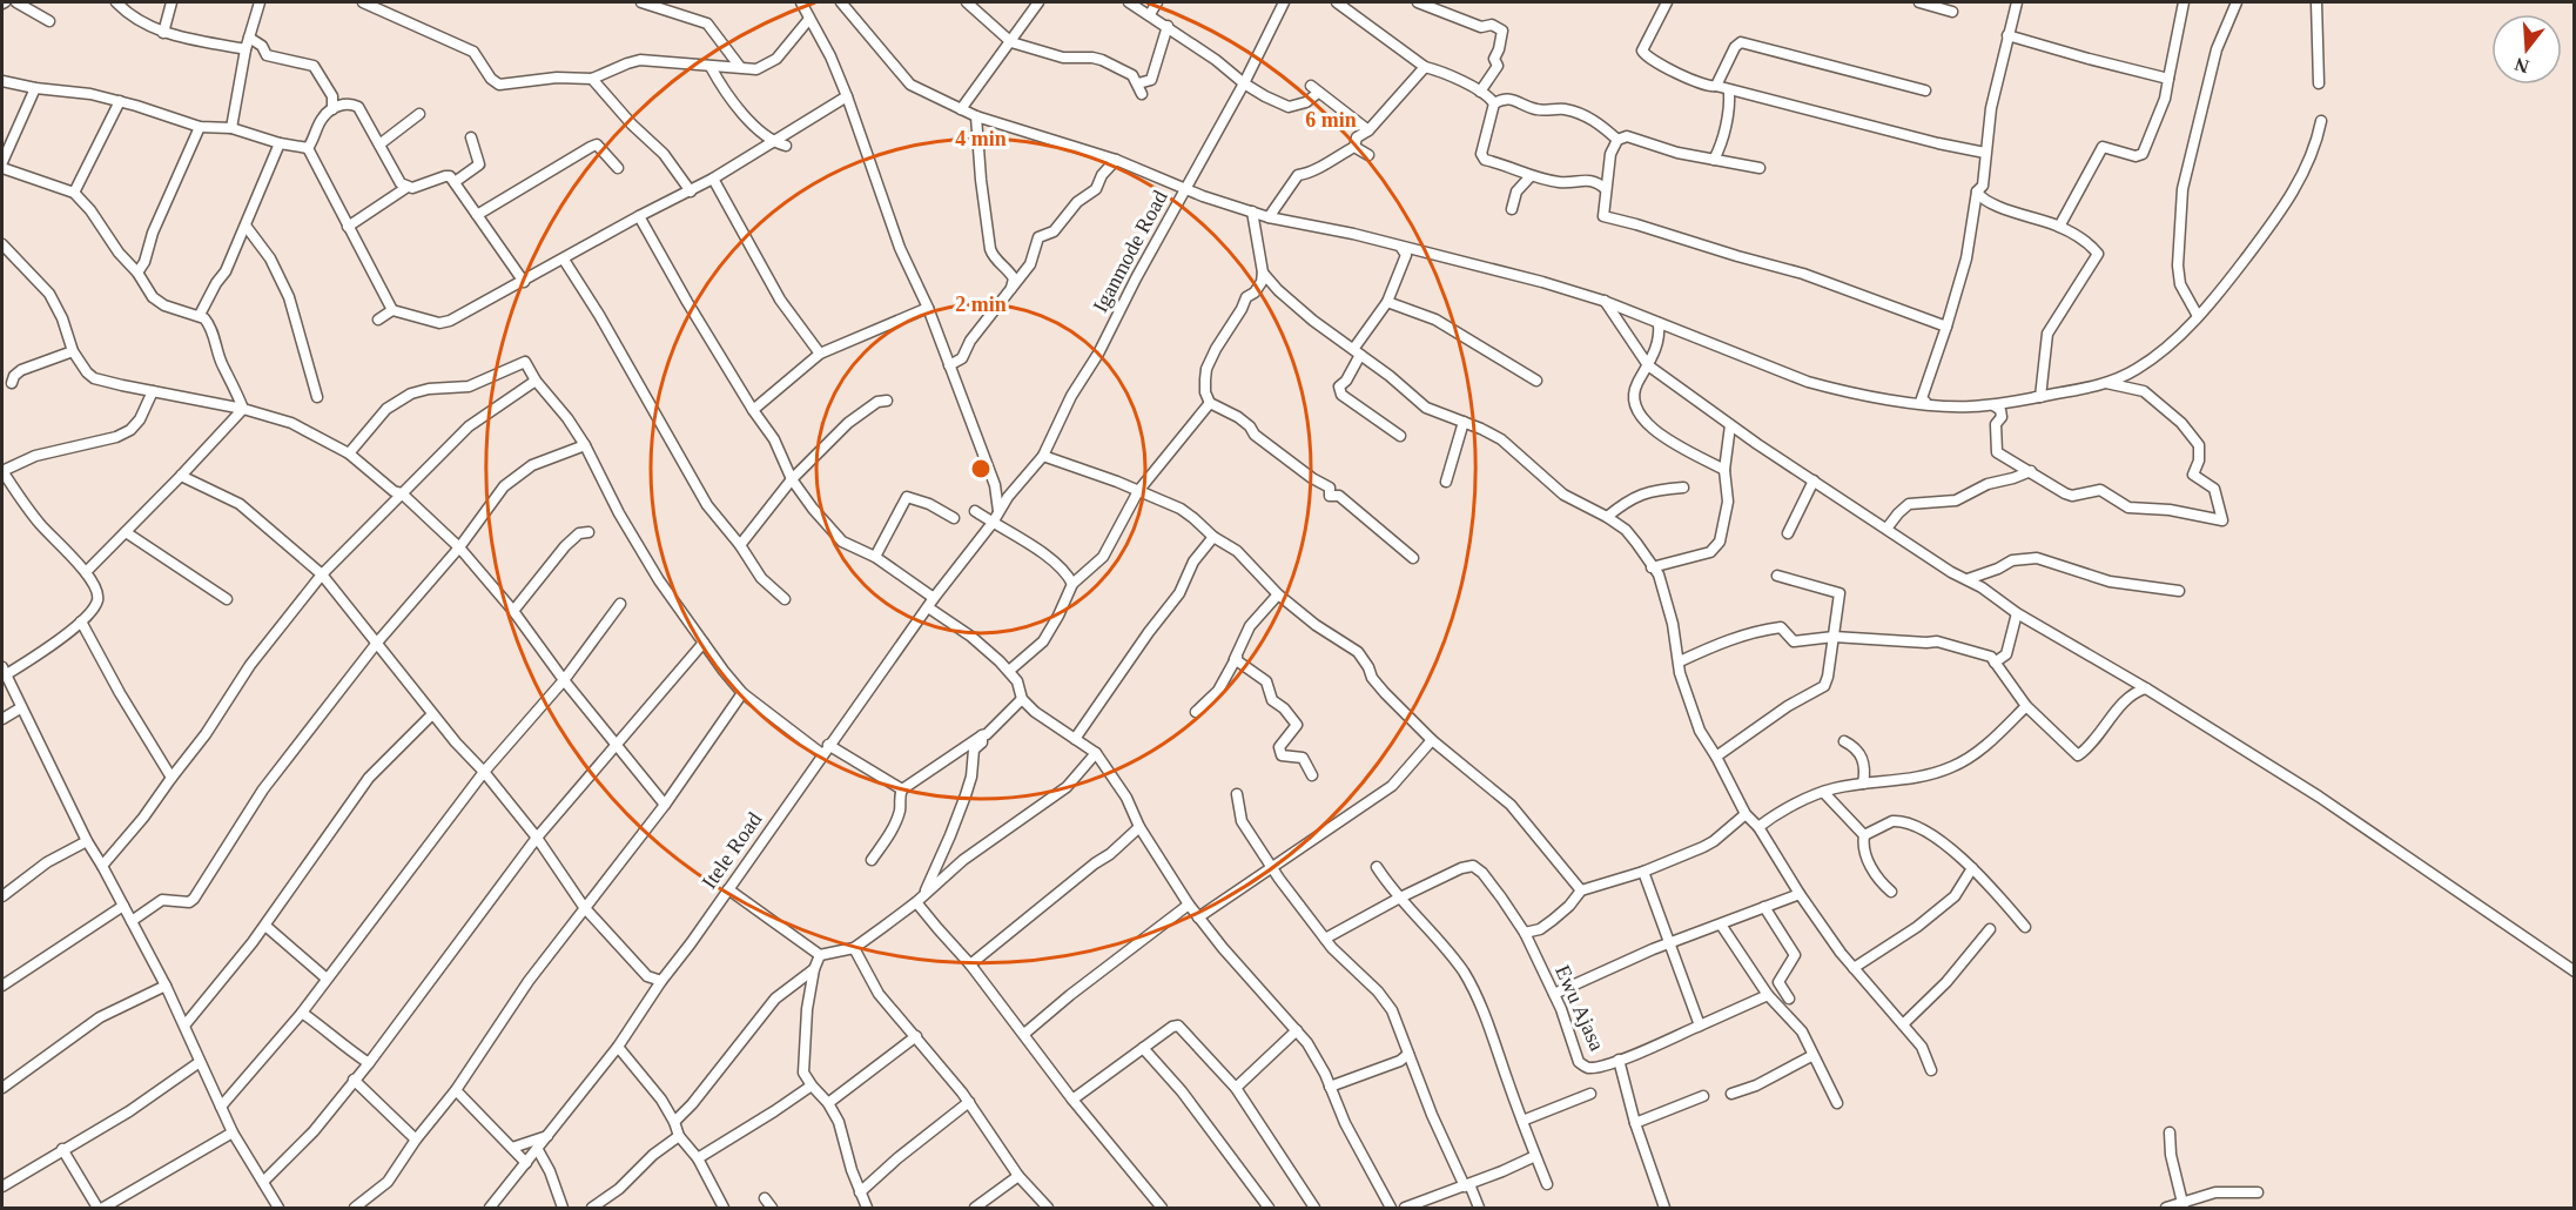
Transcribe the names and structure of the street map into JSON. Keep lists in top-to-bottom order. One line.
{"streets":{"street":["Iganmode Road","Itele Road","Ewu Ajasa"]},"crossings":[["Iganmode Road","Itele Road"]],"north":"bottom","rings":["6 min","4 min","2 min"]}
